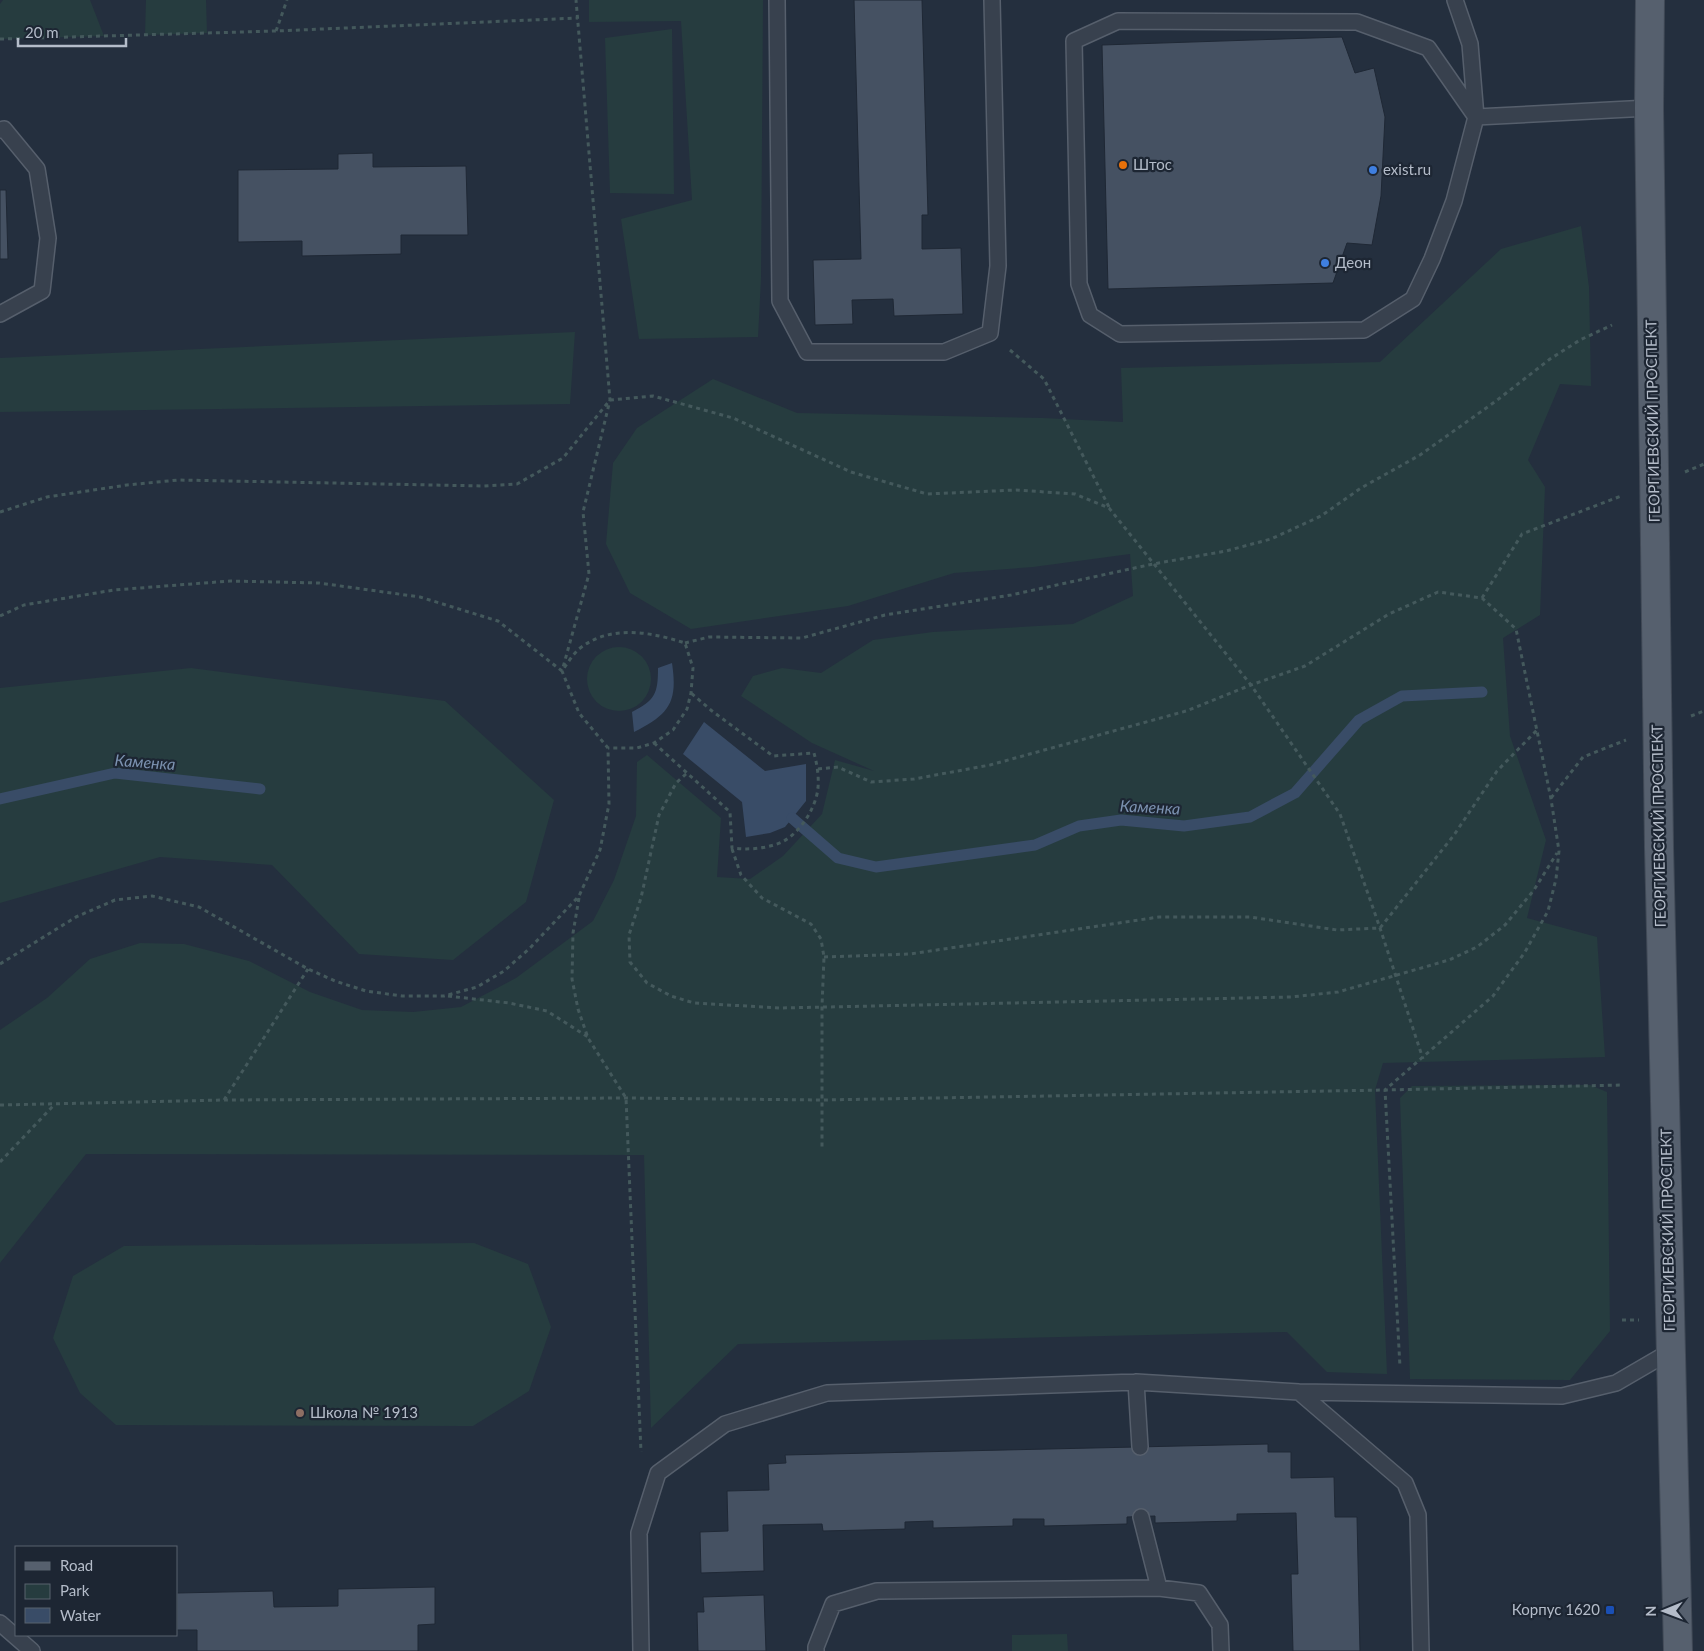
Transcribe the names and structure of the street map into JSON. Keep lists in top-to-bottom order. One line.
{"streets":{"main road":["ГЕОРГИЕВСКИЙ ПРОСПЕКТ"]},"water":["Каменка"],"places":{"other":["Штос","exist.ru","Деон","Школа № 1913"],"transit":["Корпус 1620"]},"legend":["Road","Park","Water"],"scale_bar":"20 m","north":"left"}
